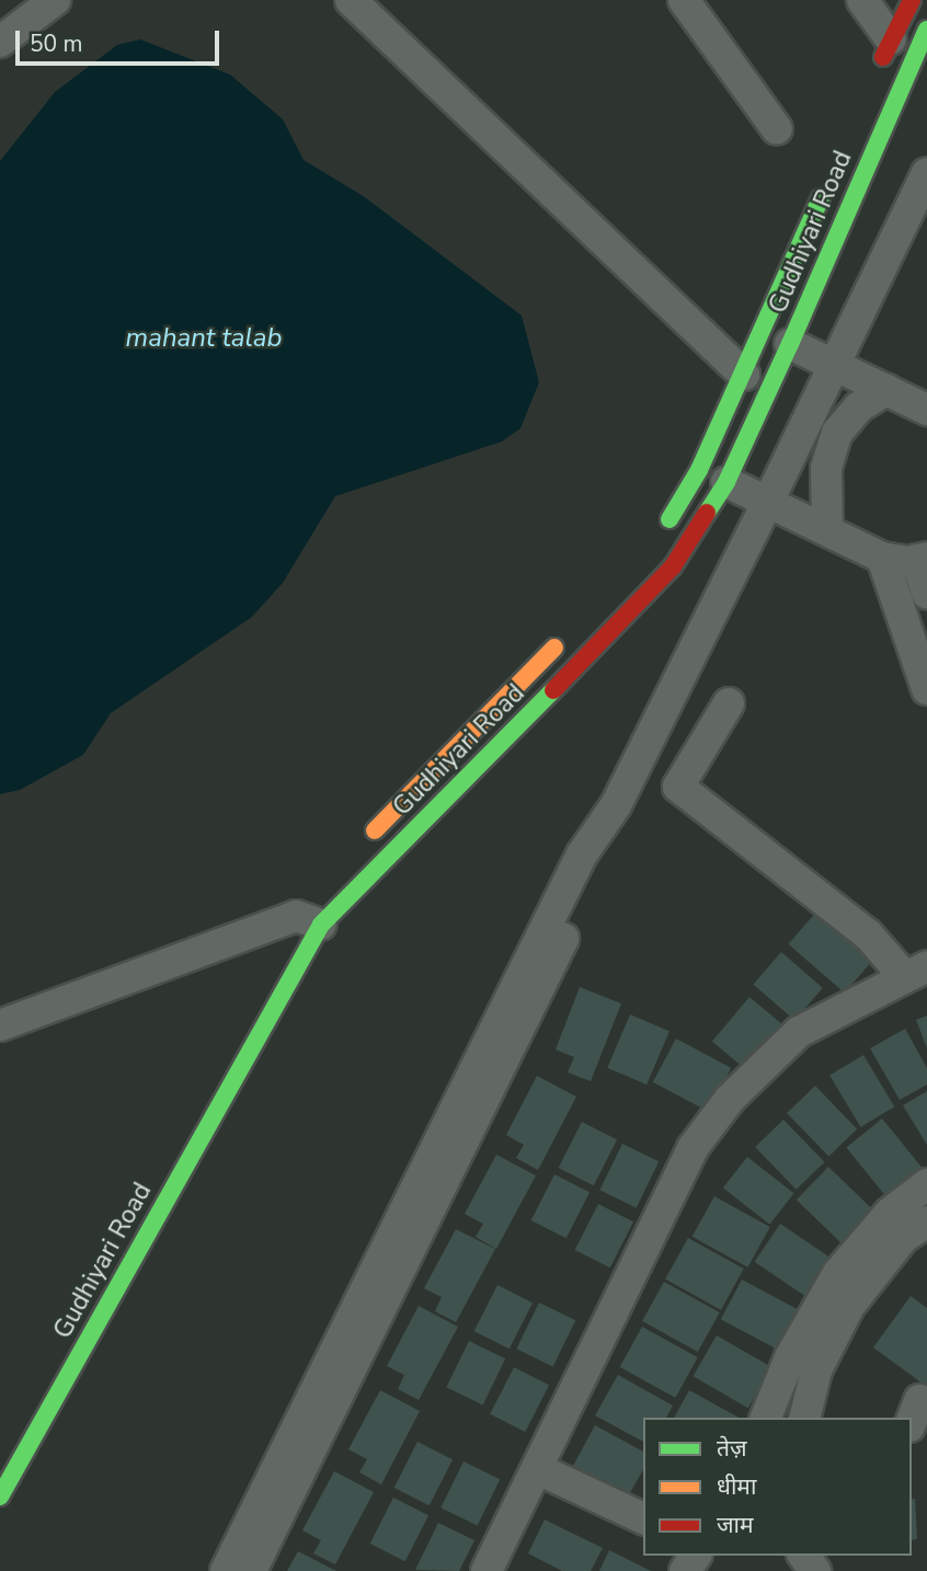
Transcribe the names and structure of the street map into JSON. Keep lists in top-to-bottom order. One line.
{"streets":{"street":["Gudhiyari Road"]},"water":["mahant talab"],"legend":["तेज़","धीमा","जाम"],"scale_bar":"50 m"}
